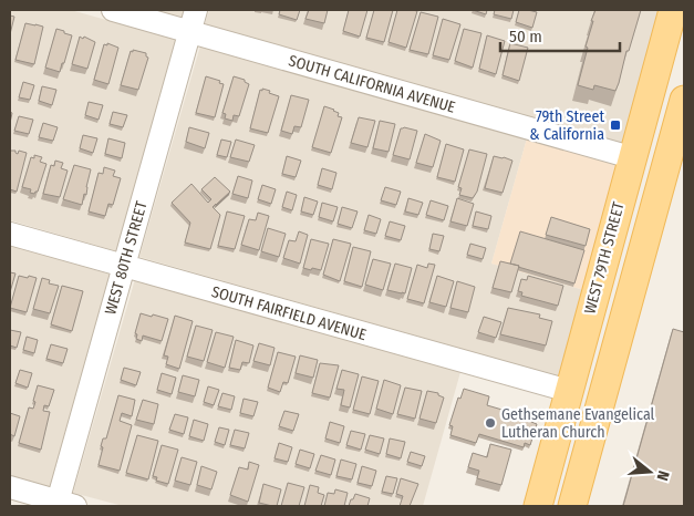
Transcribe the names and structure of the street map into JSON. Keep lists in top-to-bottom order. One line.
{"streets":{"main road":["WEST 79TH STREET"],"street":["SOUTH CALIFORNIA AVENUE","WEST 80TH STREET","SOUTH FAIRFIELD AVENUE"]},"crossings":[["SOUTH CALIFORNIA AVENUE","WEST 80TH STREET"],["SOUTH CALIFORNIA AVENUE","WEST 79TH STREET"],["WEST 80TH STREET","SOUTH FAIRFIELD AVENUE"],["WEST 79TH STREET","SOUTH FAIRFIELD AVENUE"]],"places":{"transit":["79th Street & California"],"other":["Gethsemane Evangelical Lutheran Church"]},"scale_bar":"50 m","north":"right"}
